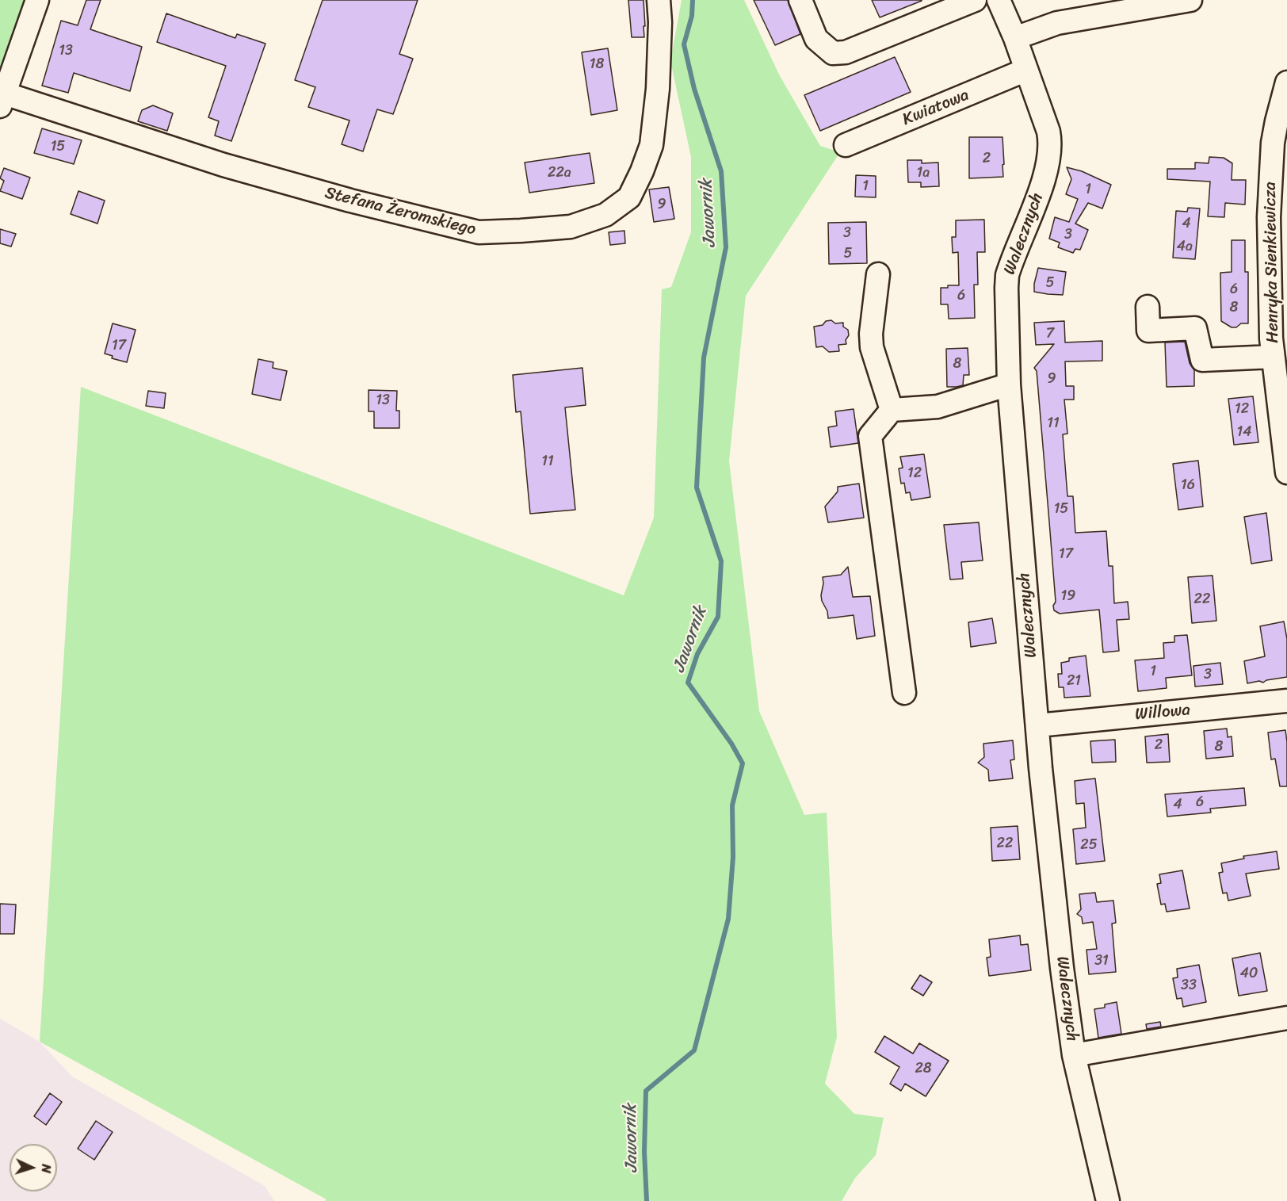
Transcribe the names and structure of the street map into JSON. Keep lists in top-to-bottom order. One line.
{"streets":{"street":["Kwiatowa","Stefana Żeromskiego","Walecznych","Henryka Sienkiewicza","Willowa"]},"crossings":[["Kwiatowa","Walecznych"],["Walecznych","Willowa"]],"water":["Jawornik"],"house_numbers":["13","18","15","2","22a","1a","1","1","9","4","3","3","4a","5","5","6","6","8","7","17","8","9","13","12","11","14","11","12","16","15","17","19","22","1","3","21","2","8","6","4","22","25","31","40","33","28"],"north":"right"}
